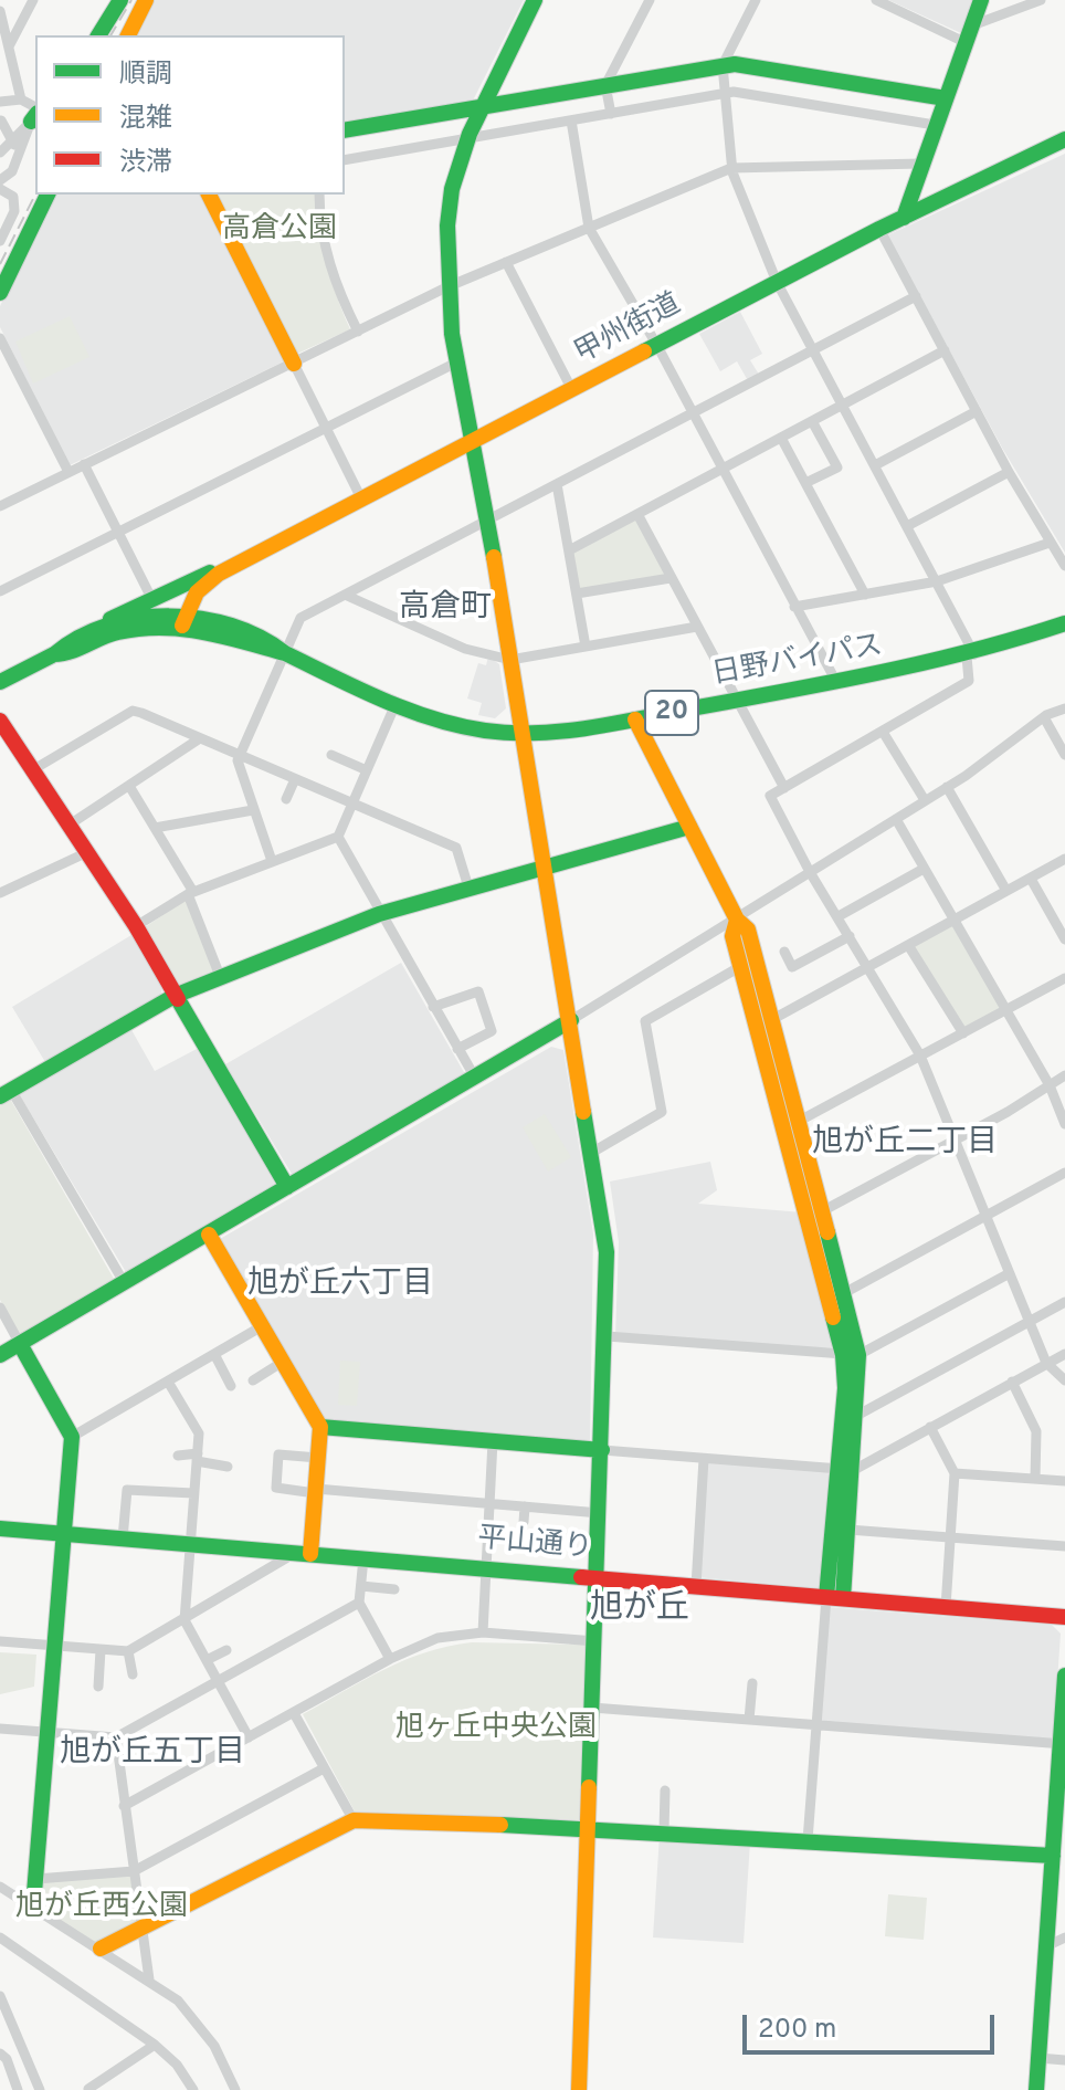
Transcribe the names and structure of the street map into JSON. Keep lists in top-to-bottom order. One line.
{"streets":{"main road":["甲州街道","日野バイパス","20","平山通り"]},"crossings":[["甲州街道","日野バイパス"],["甲州街道","20"],["日野バイパス","20"]],"districts":["高倉町","旭が丘二丁目","旭が丘六丁目","旭が丘","旭が丘五丁目"],"parks":["高倉公園","旭ヶ丘中央公園","旭が丘西公園"],"legend":["順調","混雑","渋滞"],"scale_bar":"200 m"}
